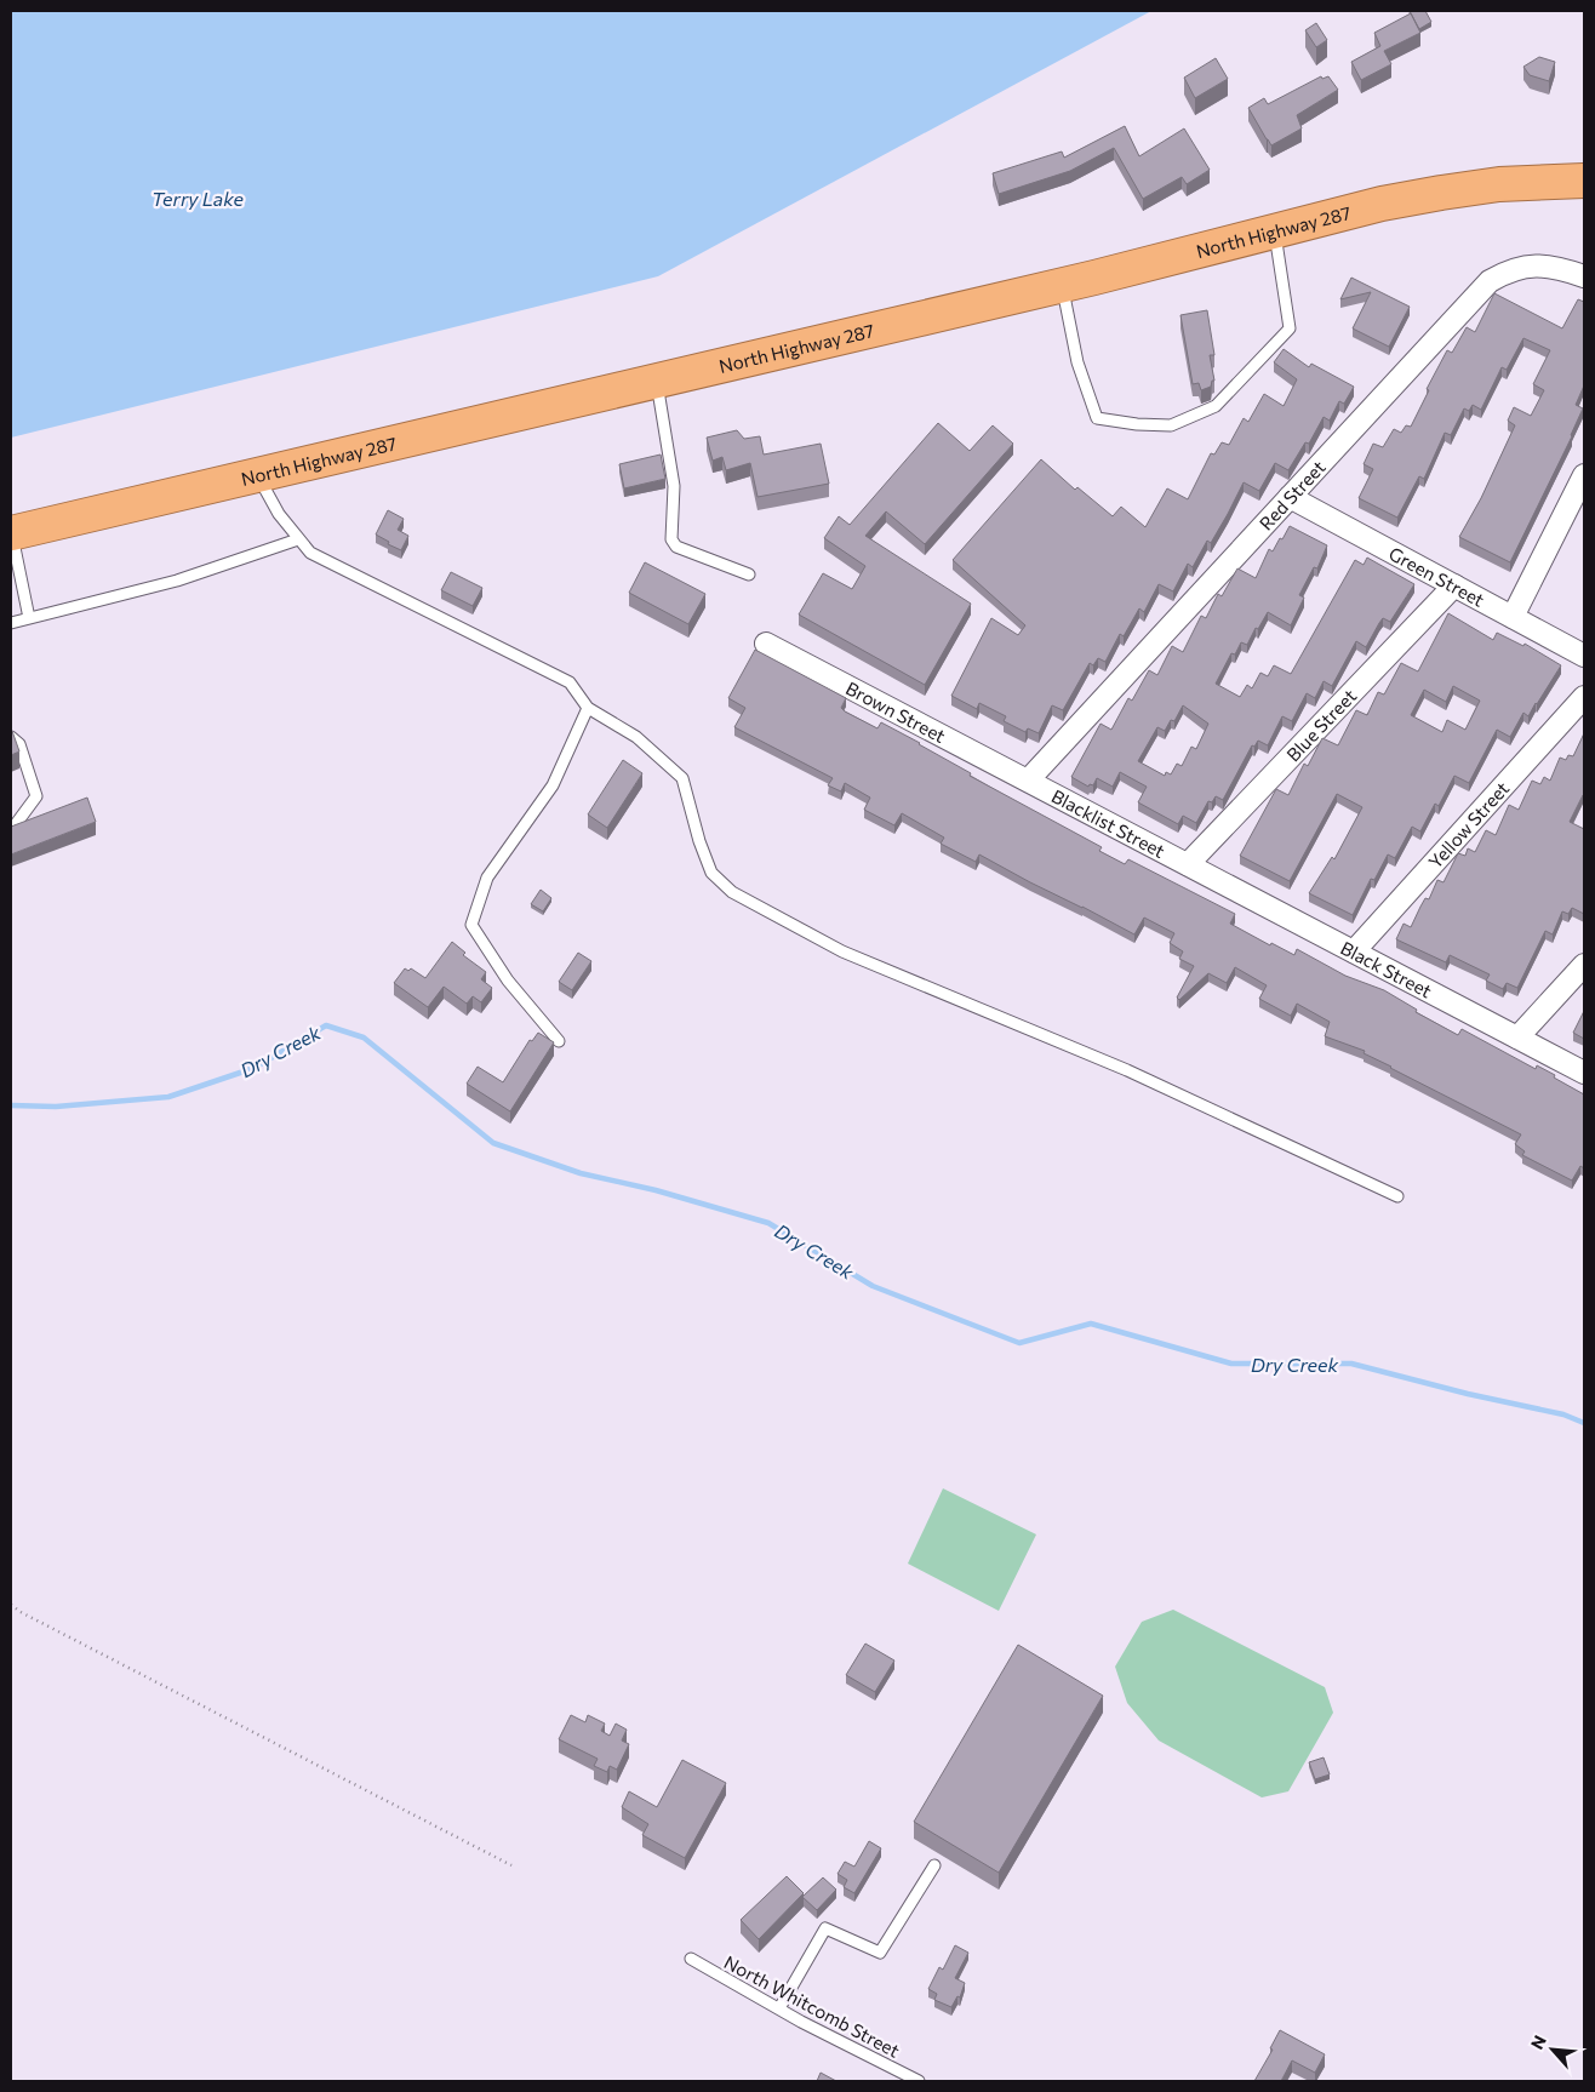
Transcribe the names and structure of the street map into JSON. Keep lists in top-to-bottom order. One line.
{"streets":{"highway":["North Highway 287"],"street":["Red Street","Green Street","Brown Street","Blue Street","Blacklist Street","Yellow Street","Black Street"],"lane":["North Whitcomb Street"]},"crossings":[["Red Street","Green Street"],["Red Street","Brown Street"],["Red Street","Blacklist Street"],["Green Street","Blue Street"],["Brown Street","Blacklist Street"],["Blue Street","Blacklist Street"],["Blue Street","Black Street"],["Blacklist Street","Black Street"],["Yellow Street","Black Street"]],"water":["Terry Lake","Dry Creek"],"north":"top left"}
